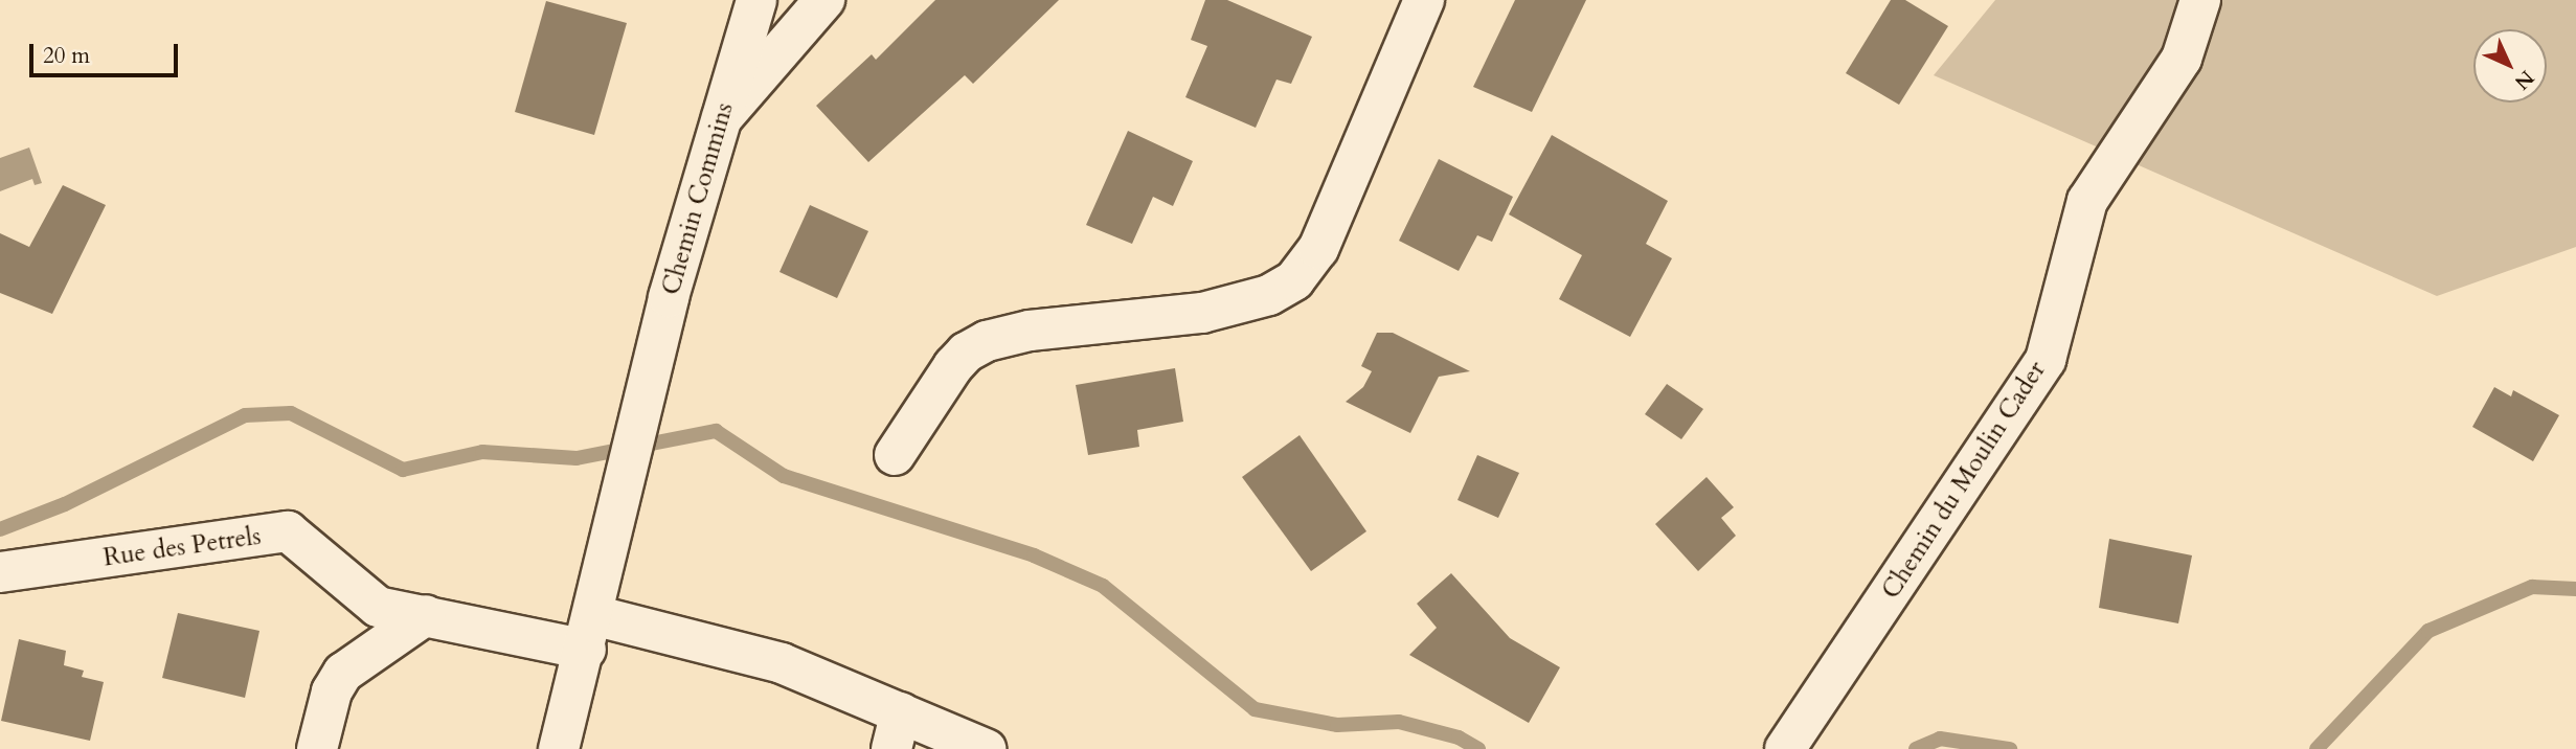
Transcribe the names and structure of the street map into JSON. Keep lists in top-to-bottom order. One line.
{"streets":{"street":["Chemin Commins","Chemin du Moulin Cader","Rue des Petrels"]},"crossings":[["Chemin Commins","Rue des Petrels"]],"scale_bar":"20 m","north":"bottom right"}
